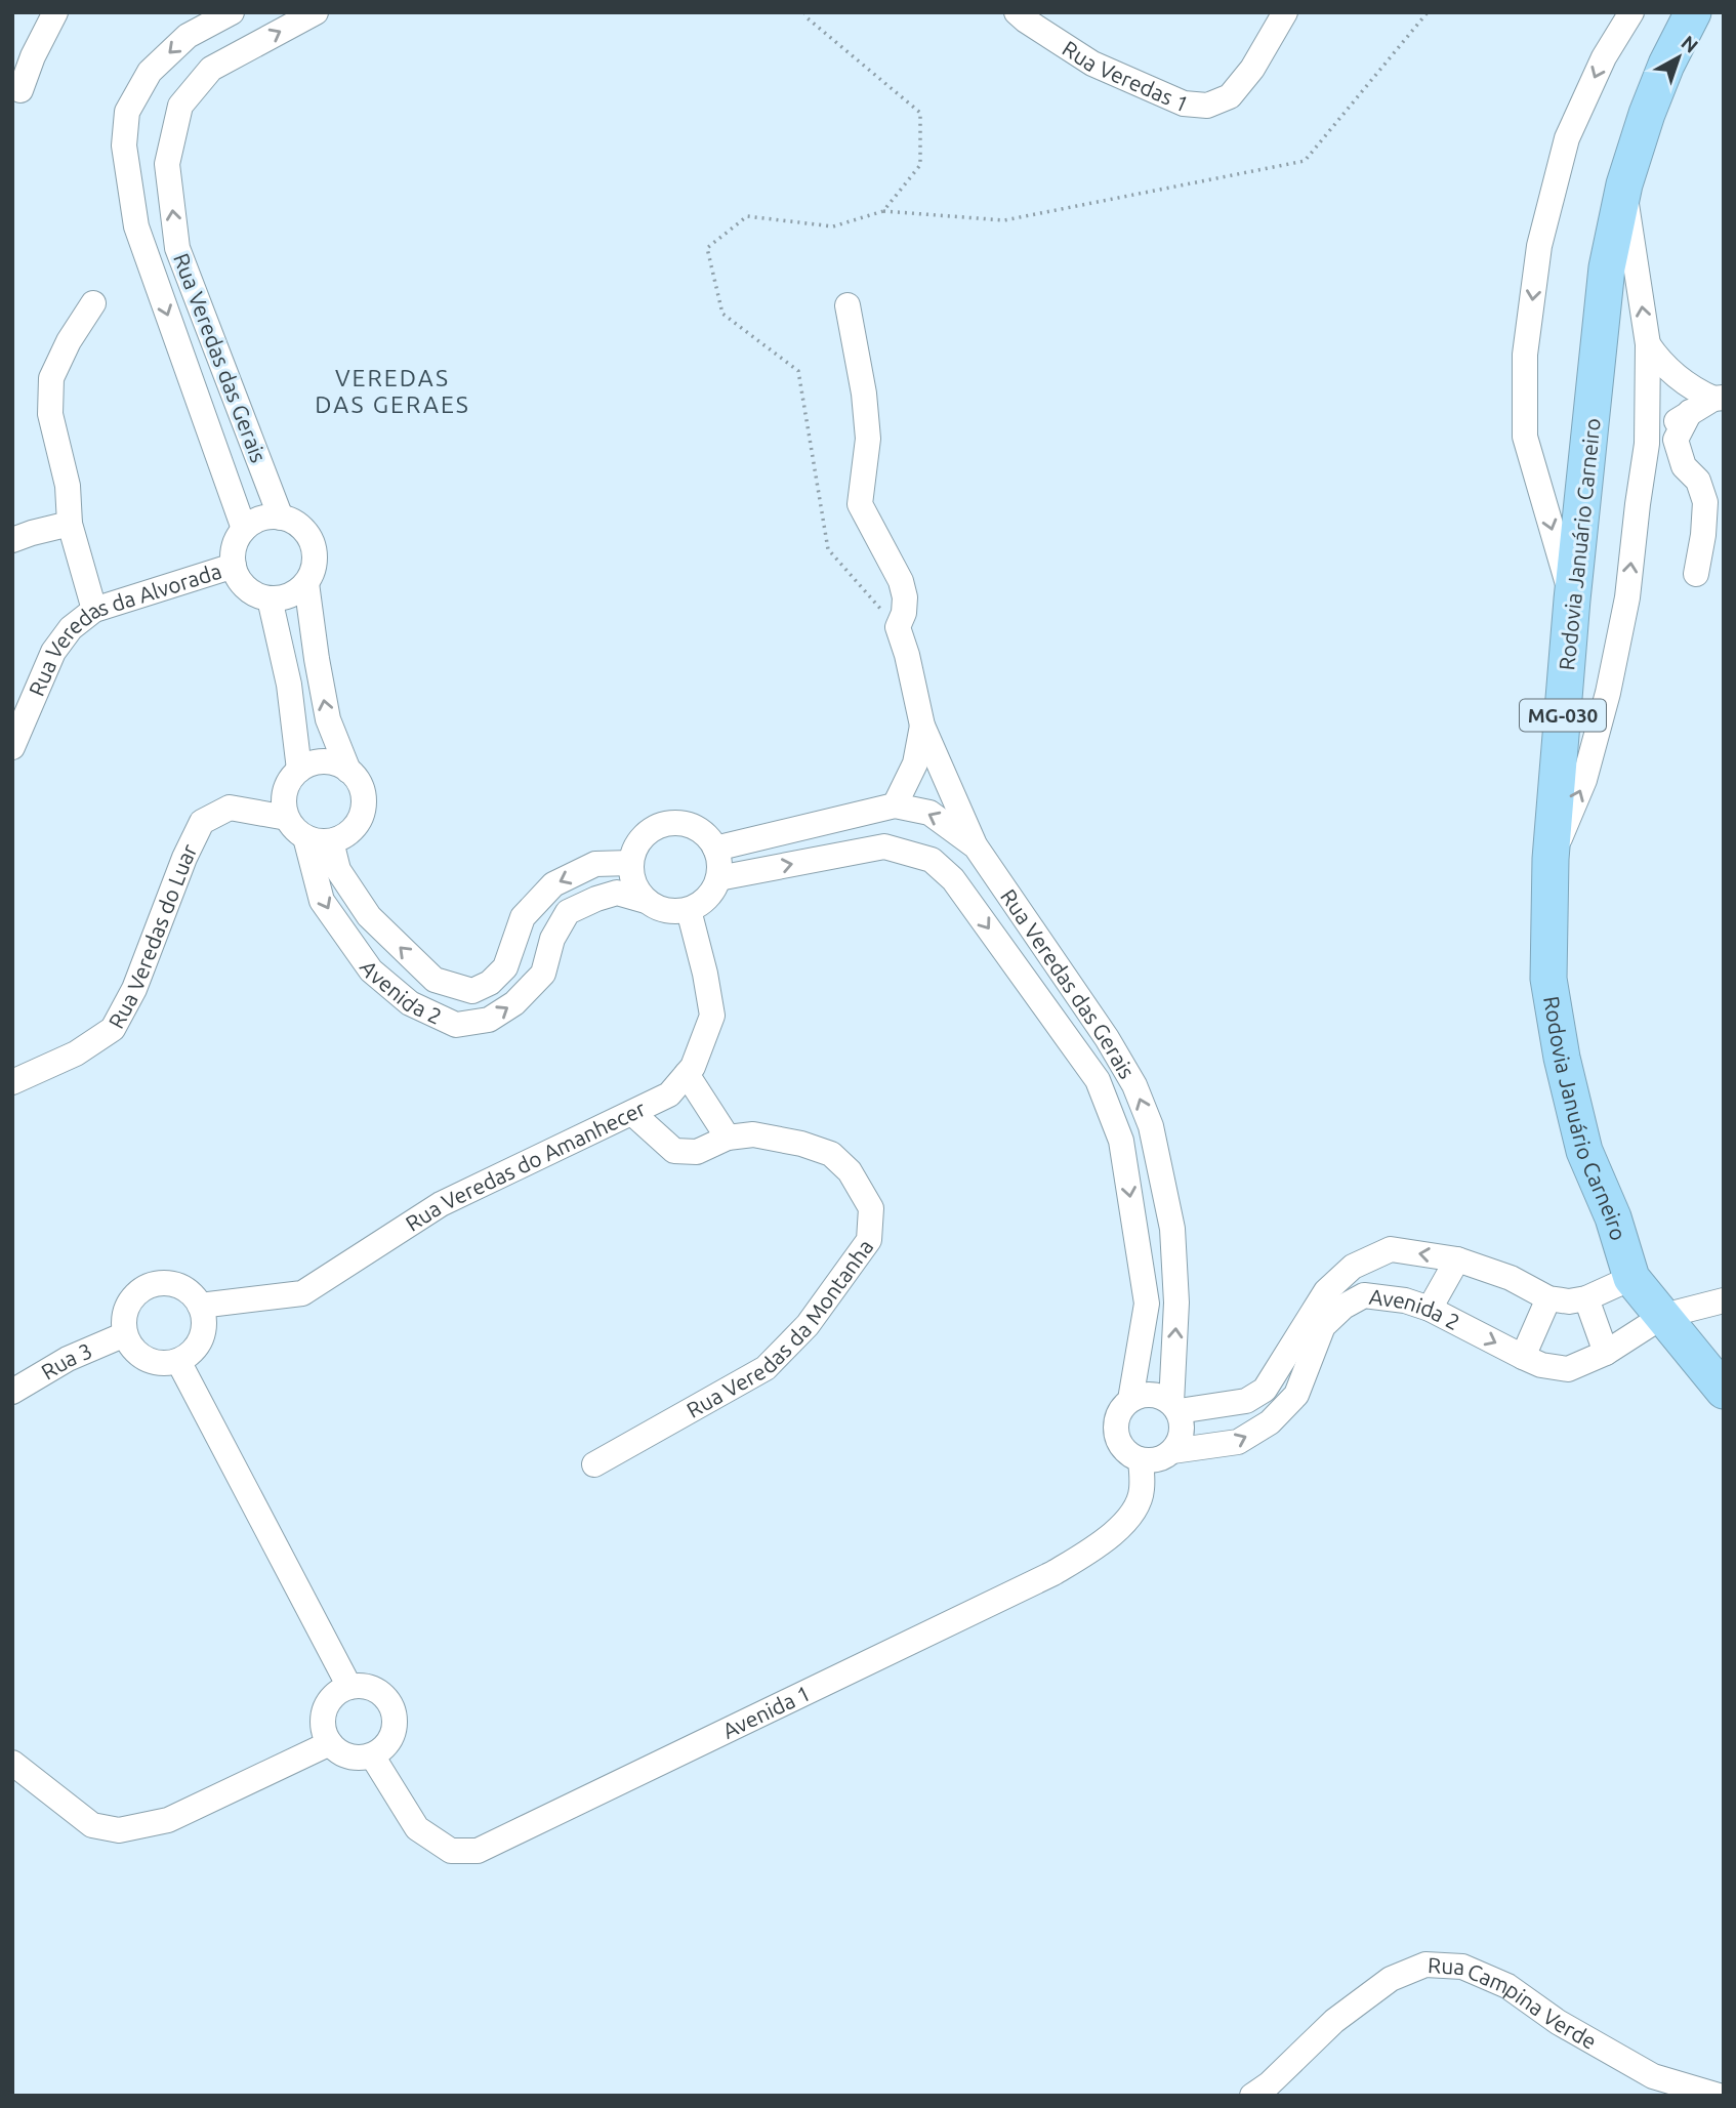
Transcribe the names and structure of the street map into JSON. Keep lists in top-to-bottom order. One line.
{"streets":{"highway":["Rodovia Januário Carneiro","MG-030"],"street":["Rua Veredas 1","Rua Veredas das Gerais","Rua Veredas da Alvorada","Rua Veredas do Luar","Avenida 2","Rua Veredas do Amanhecer","Rua Veredas da Montanha","Rua 3","Avenida 1","Rua Campina Verde"]},"crossings":[["Rua Veredas das Gerais","Rua Veredas da Alvorada"],["Rua Veredas das Gerais","Avenida 2"],["Rua Veredas das Gerais","Rua Veredas do Amanhecer"],["Rua Veredas das Gerais","Avenida 1"],["Rodovia Januário Carneiro","Avenida 2"],["Rua Veredas do Luar","Avenida 2"],["Avenida 2","Rua Veredas do Amanhecer"],["Avenida 2","Avenida 1"],["Rua Veredas do Amanhecer","Rua Veredas da Montanha"],["Rua Veredas do Amanhecer","Rua 3"]],"districts":["VEREDAS DAS GERAES"],"north":"top right"}
